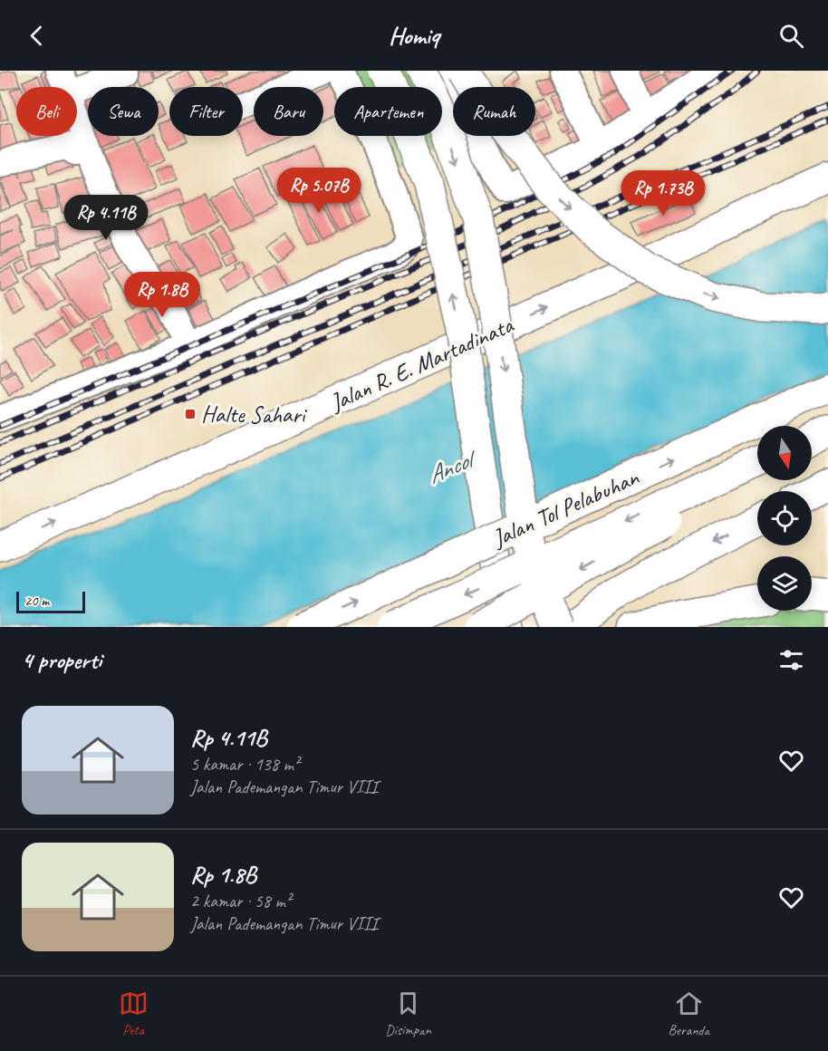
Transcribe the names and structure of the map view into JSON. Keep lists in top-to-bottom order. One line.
{"streets":{"main road":["Jalan R. E. Martadinata","Jalan Tol Pelabuhan"]},"water":["Ancol"],"places":{"transit":["Halte Sahari"]},"scale_bar":"20 m","north":"bottom","page":{"header":"Homiq","chip":["Beli","Sewa","Filter","Baru","Apartemen","Rumah"],"price":["Rp 5.07B","Rp 1.73B","Rp 4.11B","Rp 1.8B"],"scale":"20 m","heading":"4 properti","list":[{"name":"Rp 4.11B","note":"5 kamar · 138 m² · Jalan Pademangan Timur VIII"},{"name":"Rp 1.8B","note":"2 kamar · 58 m² · Jalan Pademangan Timur VIII"}],"tabs":["Peta","Disimpan","Beranda"]}}
